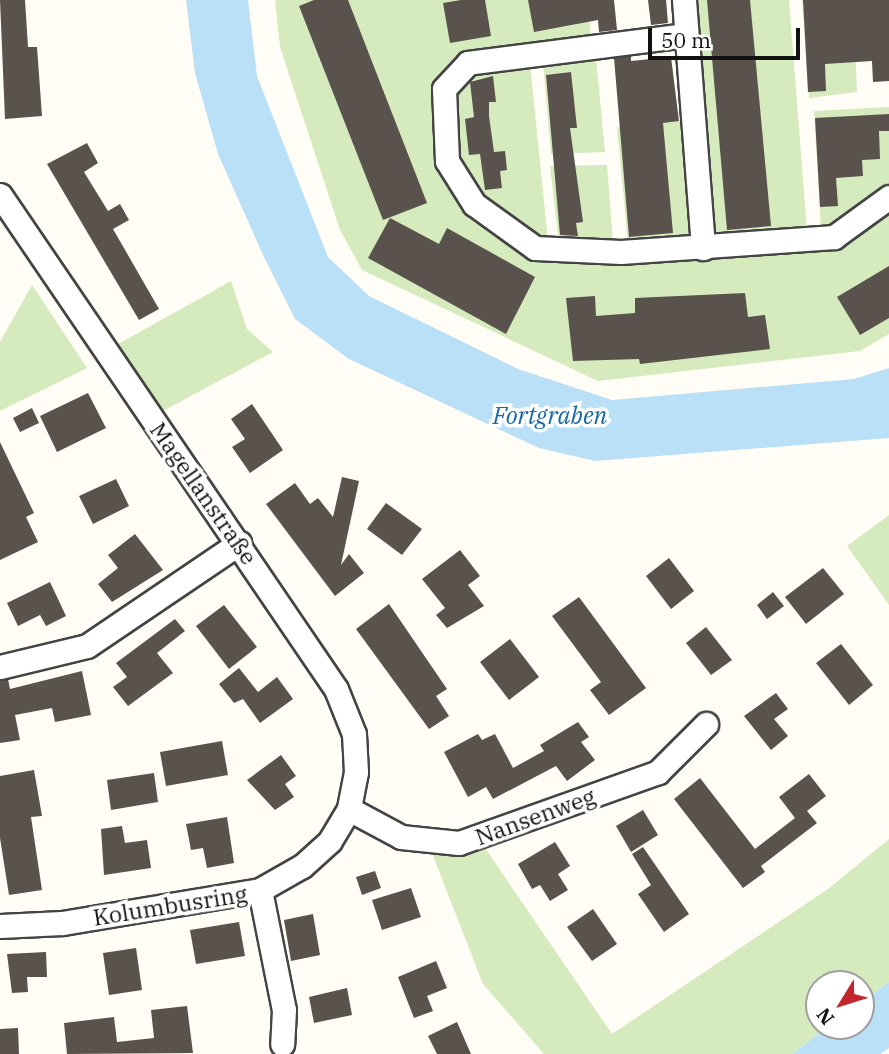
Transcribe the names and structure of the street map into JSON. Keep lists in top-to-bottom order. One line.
{"streets":{"street":["Magellanstraße","Nansenweg","Kolumbusring"]},"crossings":[["Magellanstraße","Nansenweg"],["Magellanstraße","Kolumbusring"],["Nansenweg","Kolumbusring"]],"water":["Fortgraben"],"scale_bar":"50 m","north":"bottom left"}
